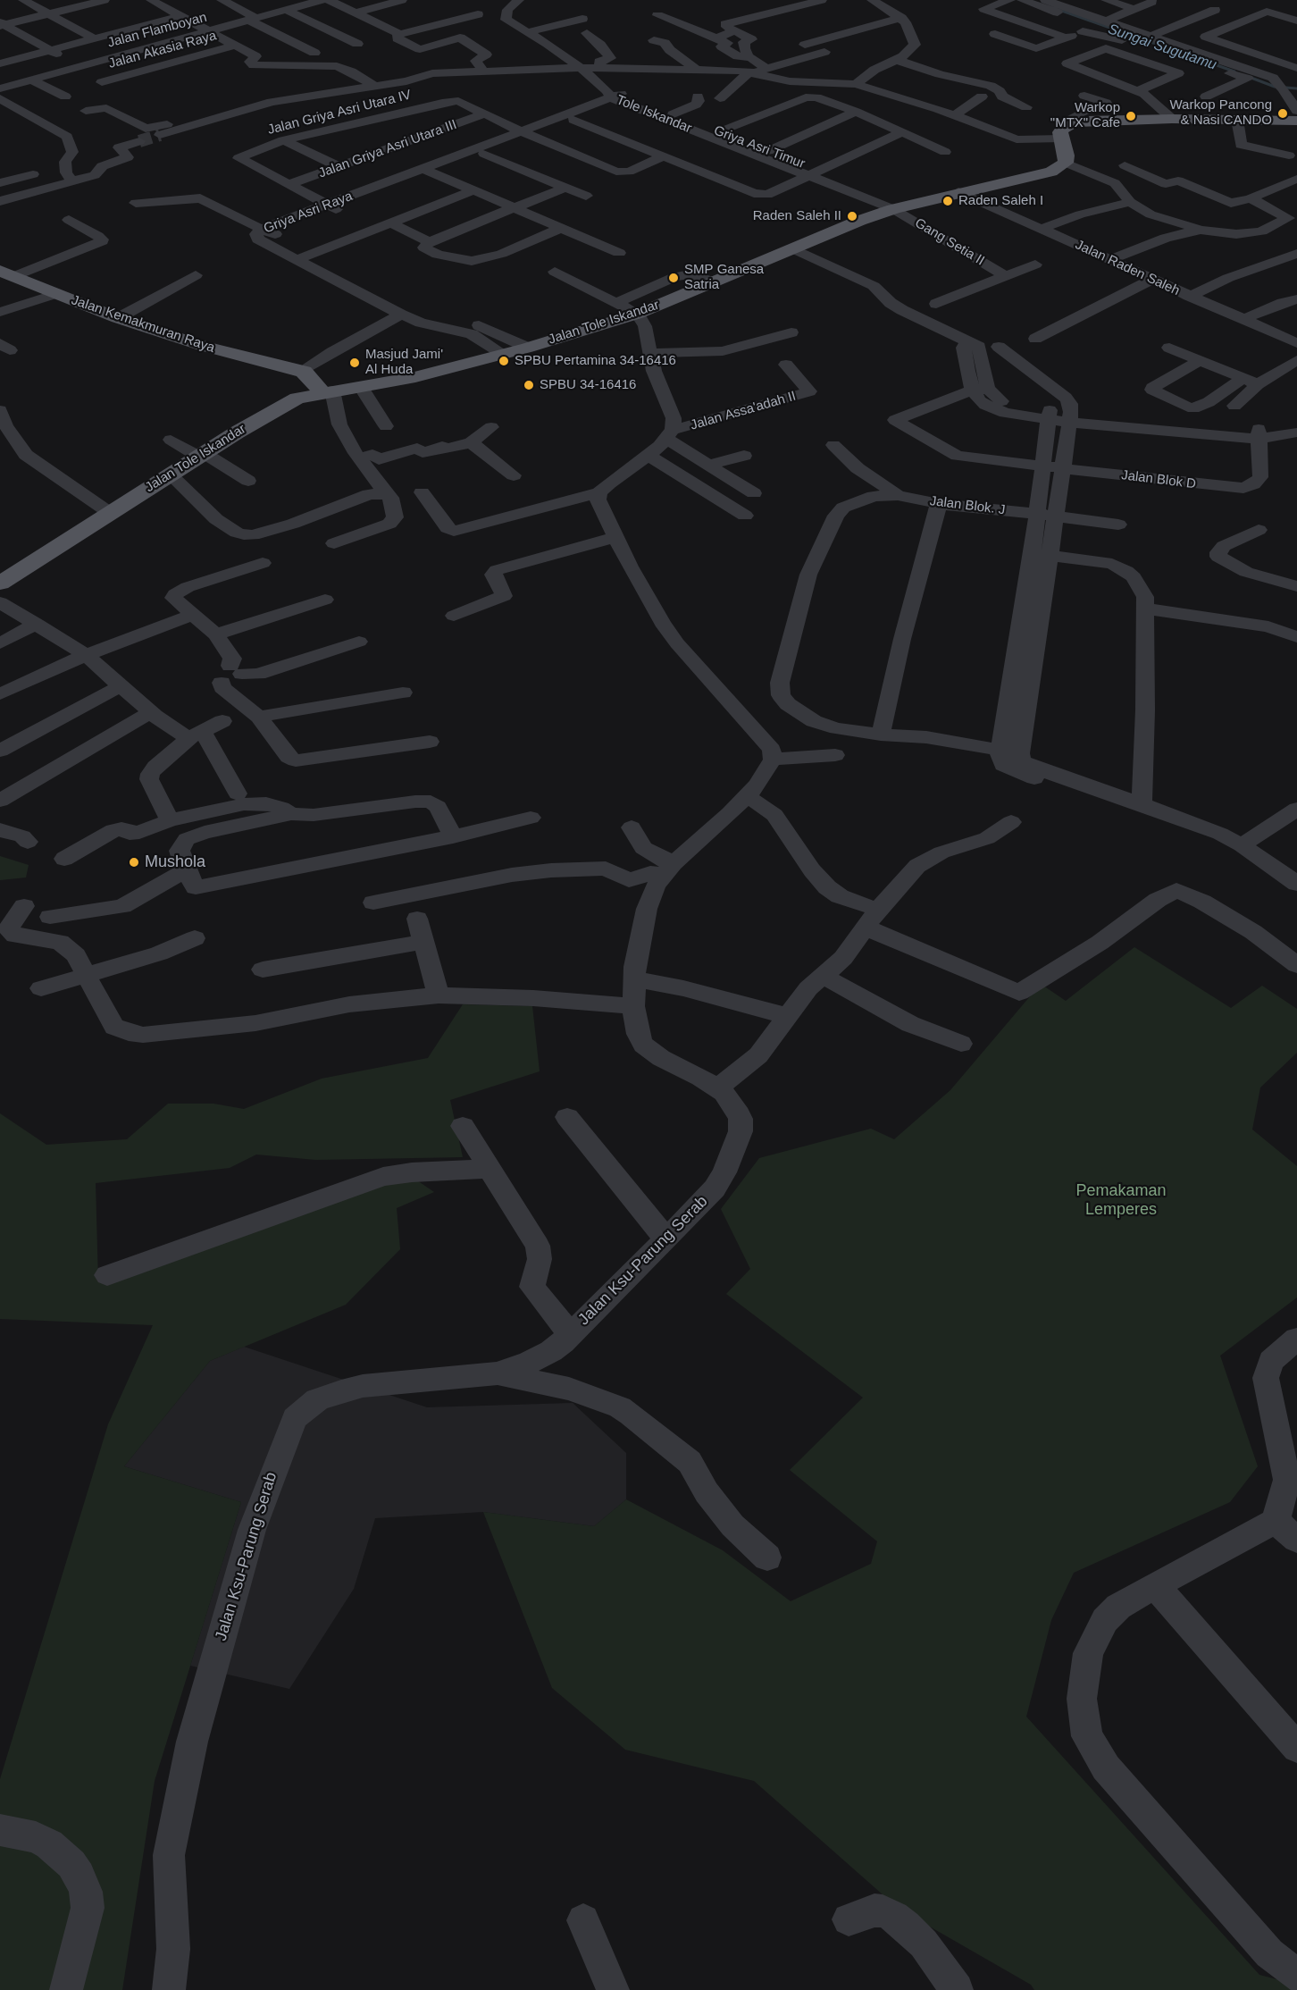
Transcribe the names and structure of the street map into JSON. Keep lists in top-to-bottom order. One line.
{"streets":{"main road":["Jalan Tole Iskandar","Jalan Kemakmuran Raya"],"street":["Jalan Flamboyan","Jalan Akasia Raya","Jalan Griya Asri Utara IV","Tole Iskandar","Griya Asri Timur","Jalan Griya Asri Utara III","Griya Asri Raya","Gang Setia II","Jalan Raden Saleh","Jalan Assa'adah II","Jalan Blok D","Jalan Blok. J","Jalan Ksu-Parung Serab"]},"crossings":[["Jalan Flamboyan","Jalan Akasia Raya"],["Jalan Griya Asri Utara IV","Jalan Griya Asri Utara III"],["Tole Iskandar","Griya Asri Timur"],["Tole Iskandar","Griya Asri Raya"],["Tole Iskandar","Gang Setia II"],["Tole Iskandar","Jalan Tole Iskandar"],["Griya Asri Timur","Griya Asri Raya"],["Griya Asri Raya","Jalan Tole Iskandar"],["Gang Setia II","Jalan Tole Iskandar"],["Jalan Raden Saleh","Jalan Tole Iskandar"]],"water":["Sungai Sugutamu"],"parks":["Pemakaman Lemperes"],"places":["Warkop Pancong & Nasi CANDO","Warkop \"MTX\" Cafe","Raden Saleh I","Raden Saleh II","SMP Ganesa Satria","SPBU Pertamina 34-16416","Masjud Jami' Al Huda","SPBU 34-16416","Mushola"]}
